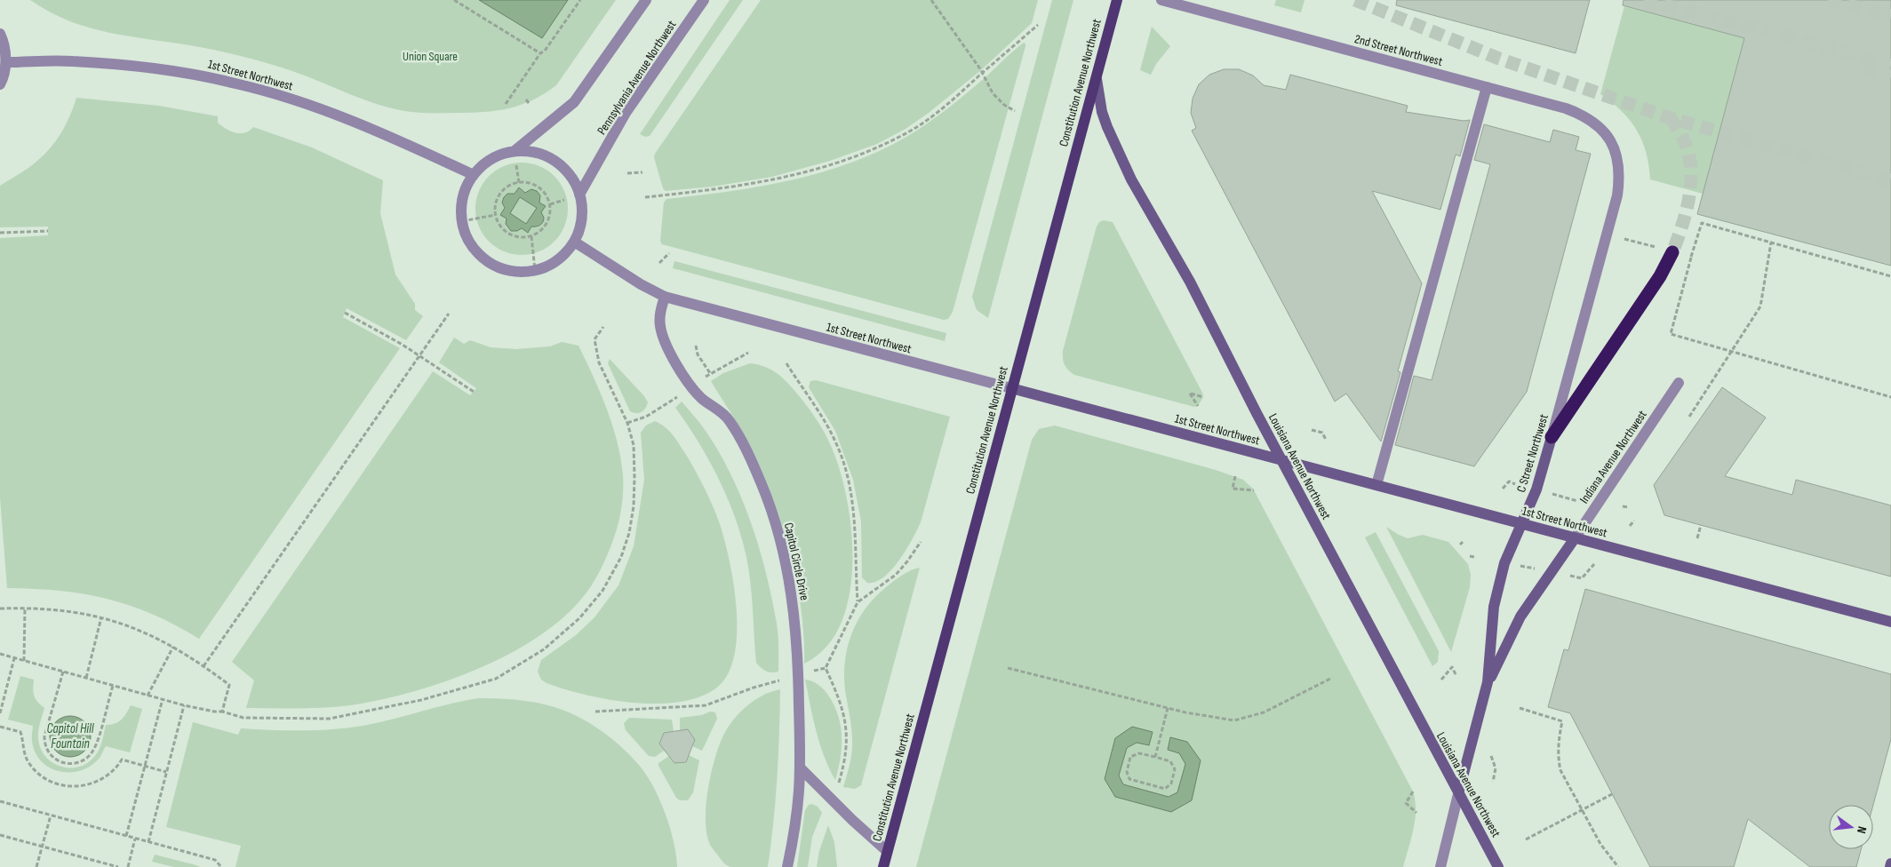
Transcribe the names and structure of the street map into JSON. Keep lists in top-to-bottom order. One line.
{"streets":{"main road":["Constitution Avenue Northwest"],"street":["2nd Street Northwest","1st Street Northwest","Pennsylvania Avenue Northwest","C Street Northwest","Indiana Avenue Northwest","Louisiana Avenue Northwest","Capitol Circle Drive"]},"crossings":[["2nd Street Northwest","C Street Northwest"],["1st Street Northwest","Constitution Avenue Northwest"],["1st Street Northwest","C Street Northwest"],["1st Street Northwest","Indiana Avenue Northwest"],["1st Street Northwest","Louisiana Avenue Northwest"],["1st Street Northwest","Capitol Circle Drive"],["Constitution Avenue Northwest","Louisiana Avenue Northwest"],["C Street Northwest","Indiana Avenue Northwest"],["C Street Northwest","Louisiana Avenue Northwest"]],"water":["Capitol Hill Fountain"],"parks":["Union Square"],"north":"right"}
